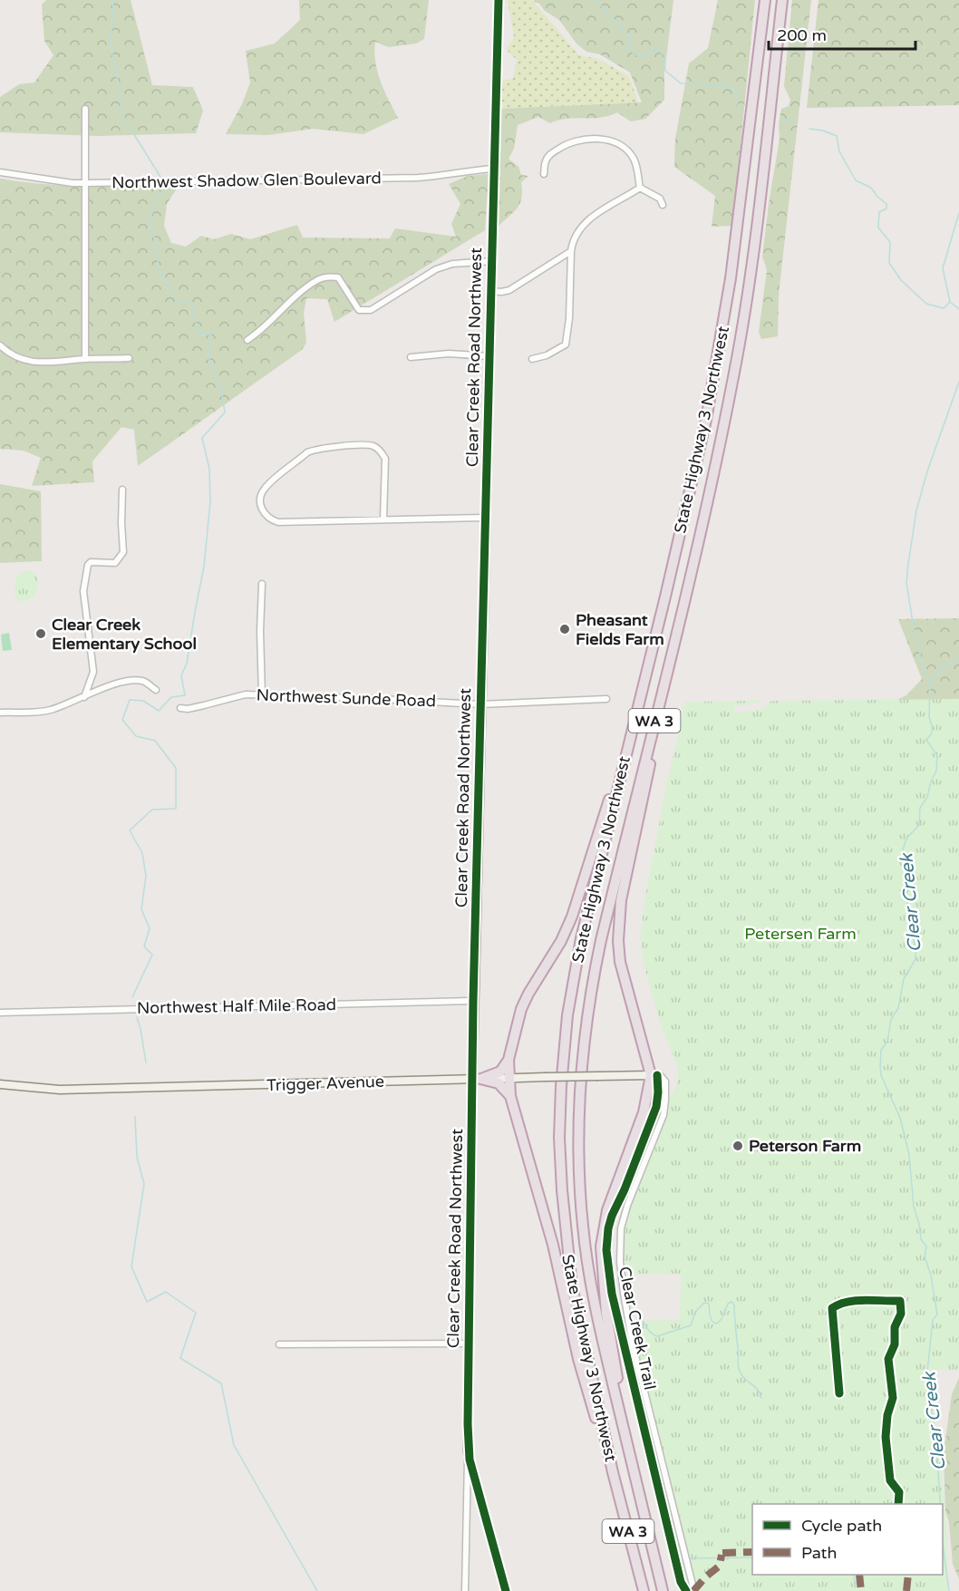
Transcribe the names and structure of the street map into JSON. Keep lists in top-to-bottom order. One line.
{"streets":{"highway":["State Highway 3 Northwest","WA 3"],"main road":["Clear Creek Road Northwest","Trigger Avenue"],"street":["Northwest Shadow Glen Boulevard","Northwest Sunde Road","Northwest Half Mile Road"],"cycle path":["Clear Creek Trail"]},"crossings":[["Northwest Shadow Glen Boulevard","Clear Creek Road Northwest"],["Clear Creek Road Northwest","Northwest Sunde Road"],["Clear Creek Road Northwest","Northwest Half Mile Road"]],"water":["Clear Creek"],"parks":["Petersen Farm"],"places":["Pheasant Fields Farm","Clear Creek Elementary School","Peterson Farm"],"legend":["Cycle path","Path"],"scale_bar":"200 m"}
